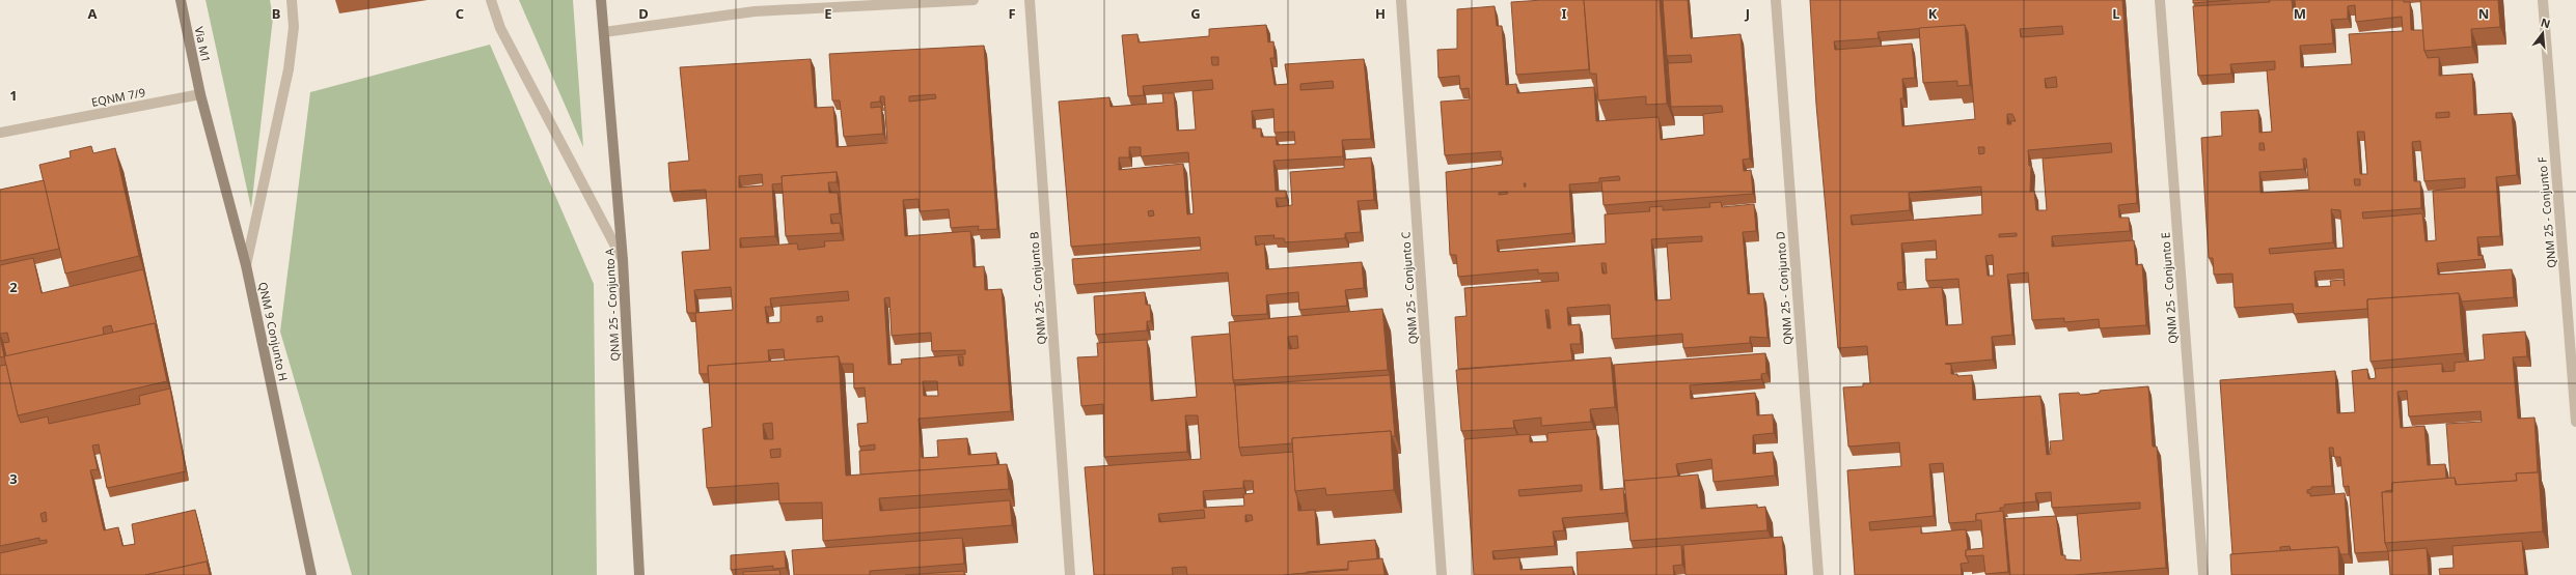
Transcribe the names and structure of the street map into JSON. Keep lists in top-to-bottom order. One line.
{"streets":{"main road":["Via M1","QNM 25 - Conjunto A","QNM 9 Conjunto H"],"street":["EQNM 7/9","QNM 25 - Conjunto F","QNM 25 - Conjunto B","QNM 25 - Conjunto C","QNM 25 - Conjunto D","QNM 25 - Conjunto E"]},"crossings":[["Via M1","EQNM 7/9"],["Via M1","QNM 9 Conjunto H"],["EQNM 7/9","QNM 9 Conjunto H"]],"north":"top","grid":{"columns":["A","B","C","D","E","F","G","H","I","J","K","L","M","N"],"rows":["1","2","3"]}}
